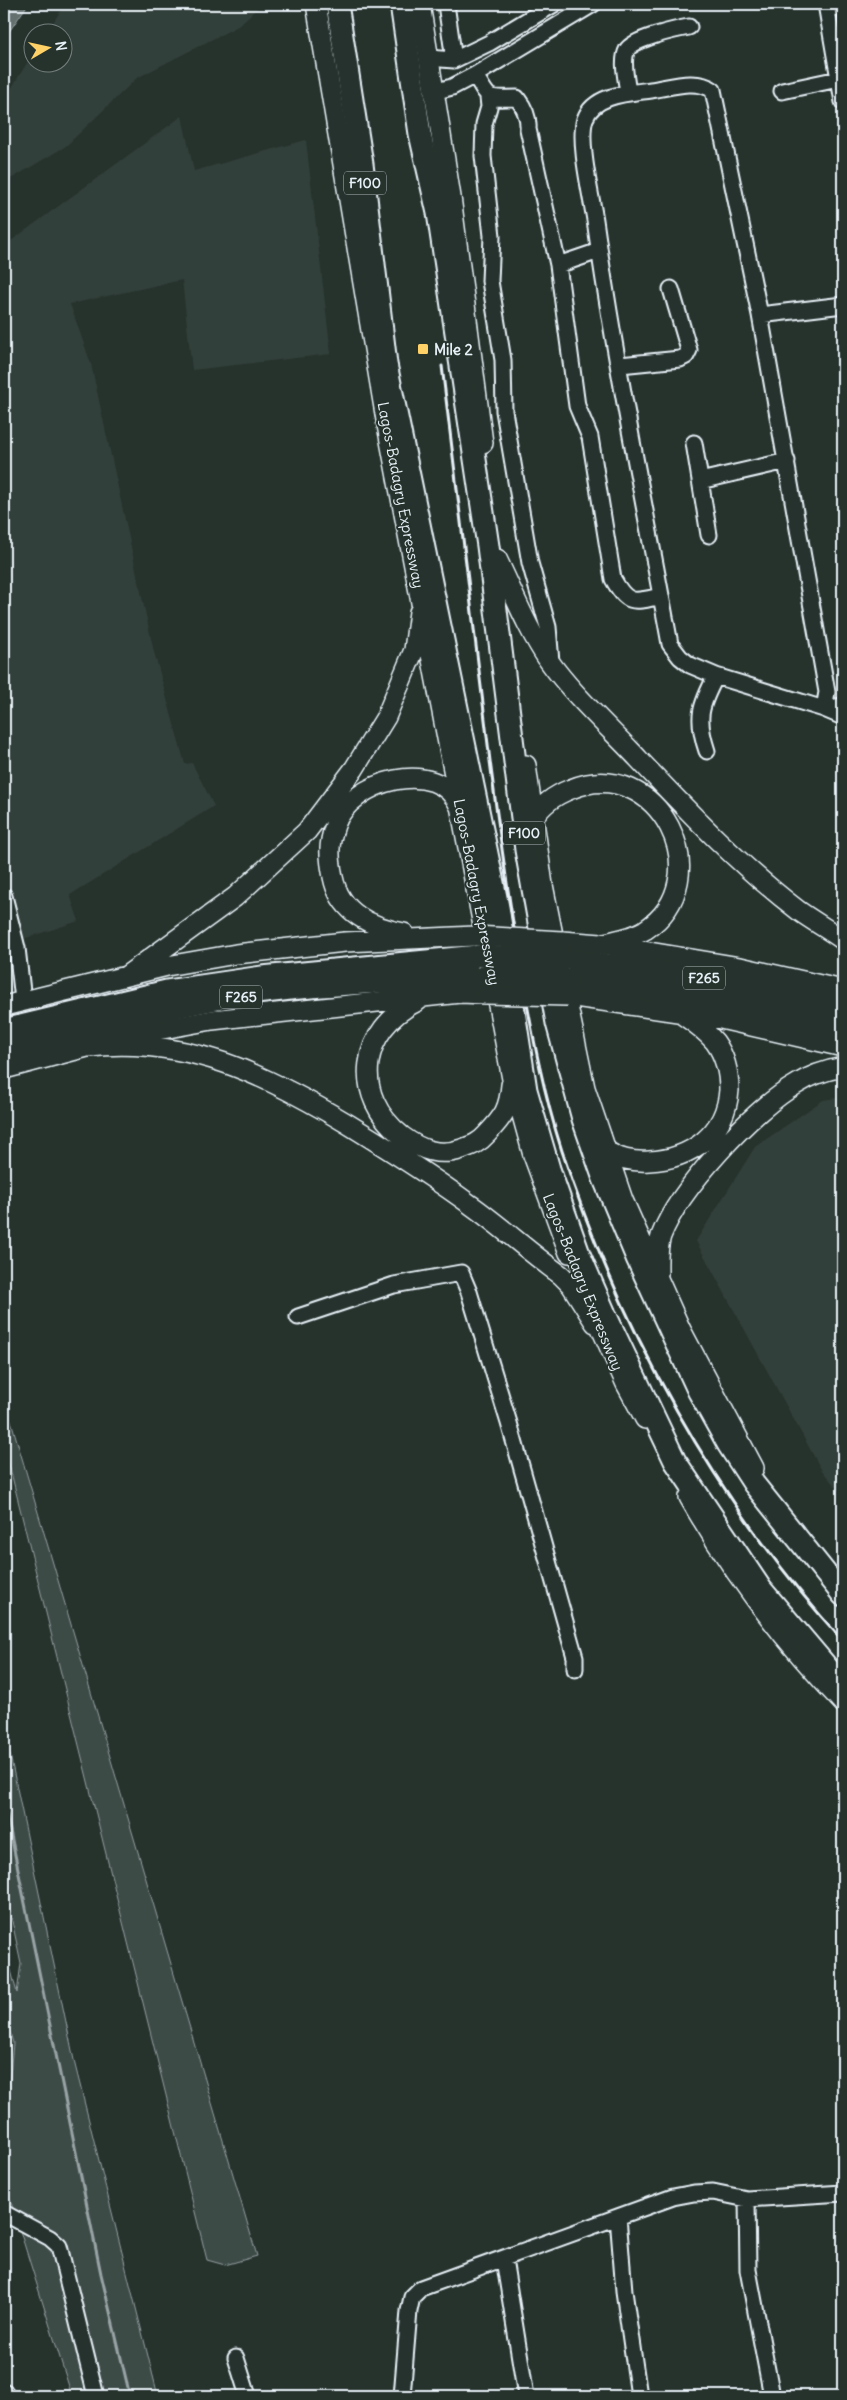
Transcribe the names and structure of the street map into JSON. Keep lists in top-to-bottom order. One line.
{"streets":{"highway":["F100","Lagos-Badagry Expressway","F265"]},"places":{"transit":["Mile 2"]},"north":"right"}
